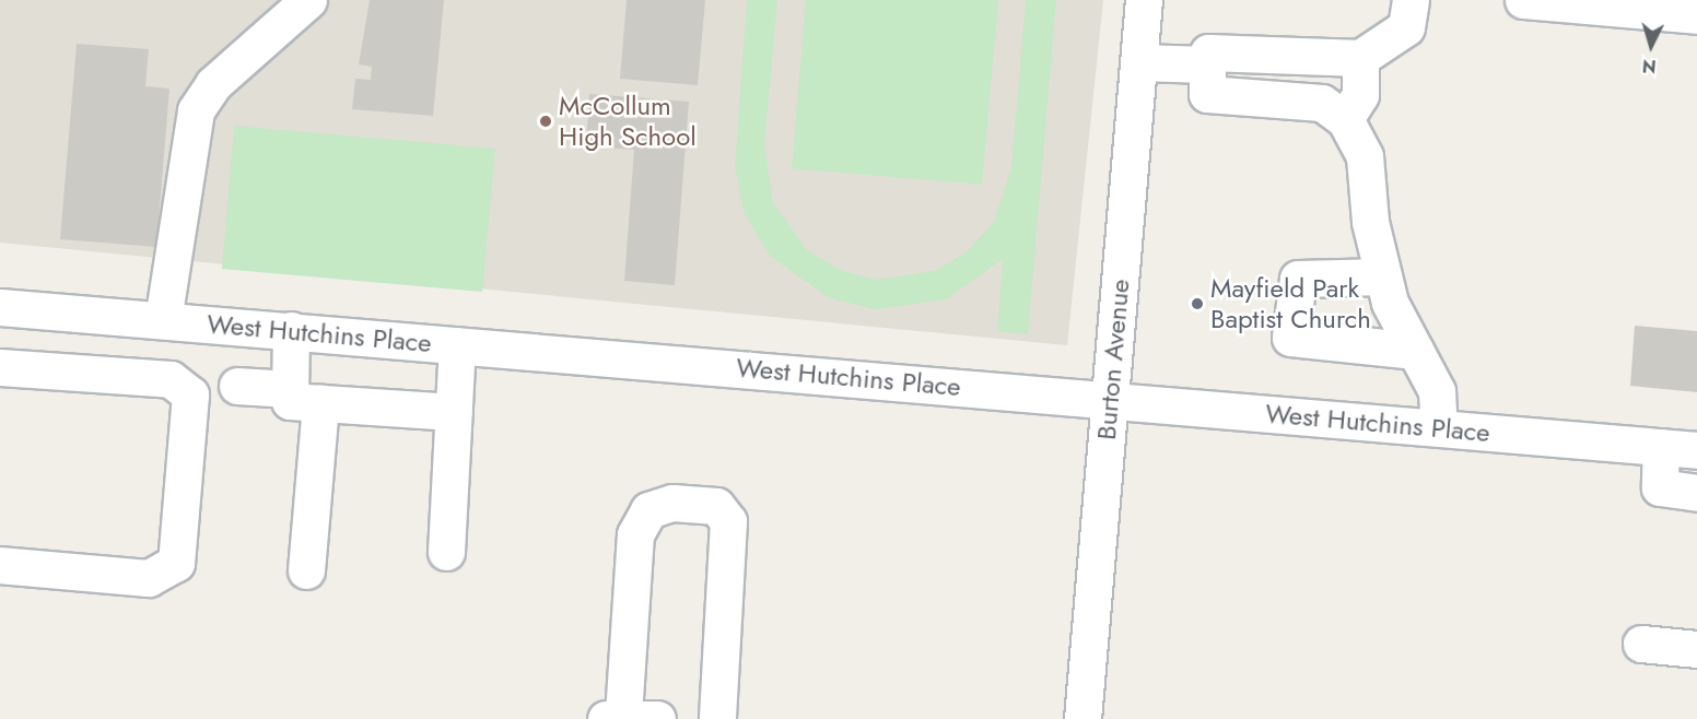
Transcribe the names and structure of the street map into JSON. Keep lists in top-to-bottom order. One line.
{"streets":{"street":["West Hutchins Place","Burton Avenue"]},"crossings":[["West Hutchins Place","Burton Avenue"]],"places":["McCollum High School","Mayfield Park Baptist Church"],"north":"bottom"}
